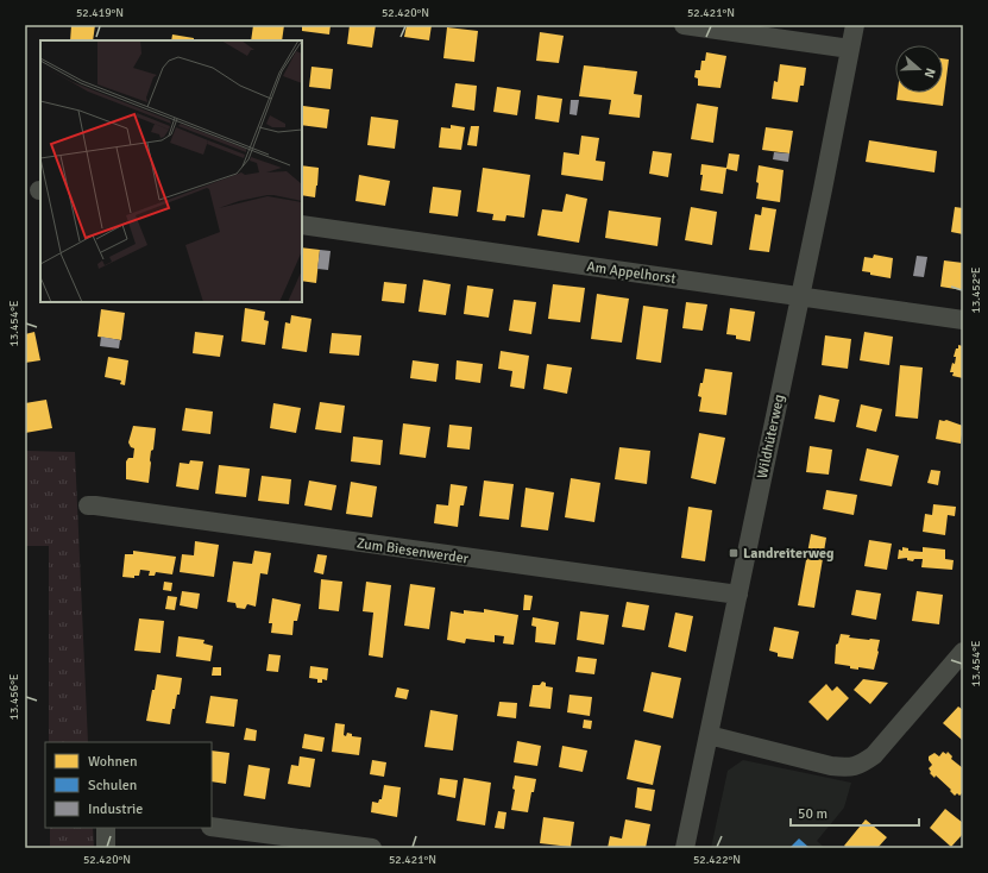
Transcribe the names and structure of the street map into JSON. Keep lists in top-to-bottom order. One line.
{"streets":{"street":["Am Appelhorst","Wildhüterweg","Zum Biesenwerder"]},"crossings":[["Am Appelhorst","Wildhüterweg"],["Wildhüterweg","Zum Biesenwerder"]],"places":{"transit":["Landreiterweg"]},"legend":["Wohnen","Schulen","Industrie"],"scale_bar":"50 m","north":"right","coordinates":["52.419°N","52.420°N","52.421°N","13.452°E","13.454°E","13.456°E","52.422°N"]}
